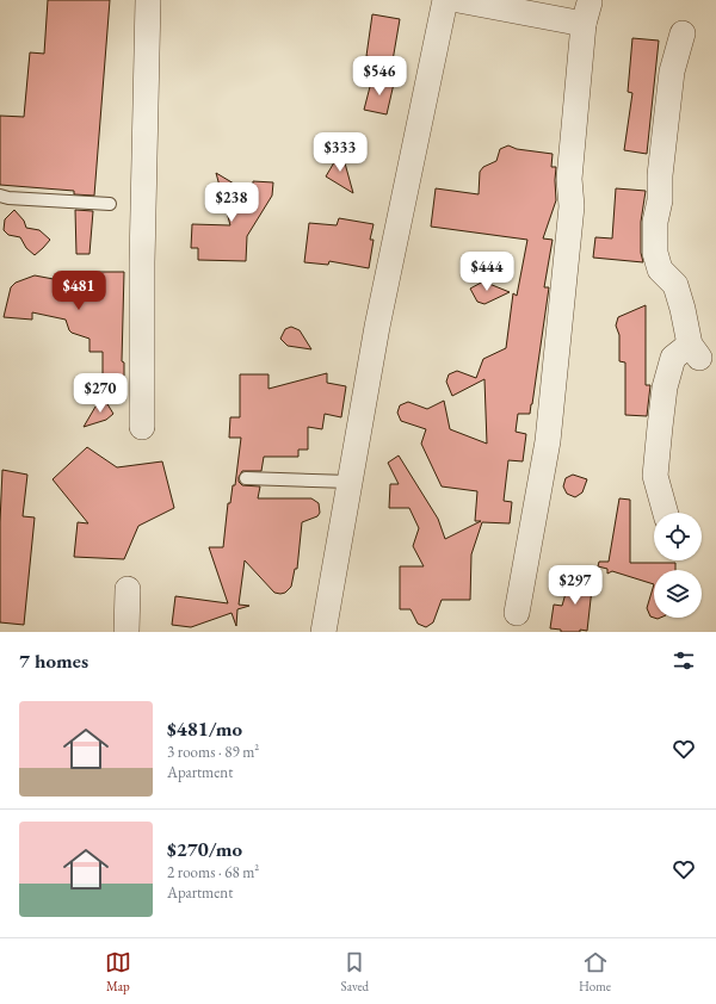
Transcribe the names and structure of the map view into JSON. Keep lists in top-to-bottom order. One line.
{"page":{"price":["$546","$333","$238","$444","$481","$270","$297"],"heading":"7 homes","list":[{"name":"$481/mo","note":"3 rooms · 89 m² · Apartment"},{"name":"$270/mo","note":"2 rooms · 68 m² · Apartment"}],"tabs":["Map","Saved","Home"]}}
